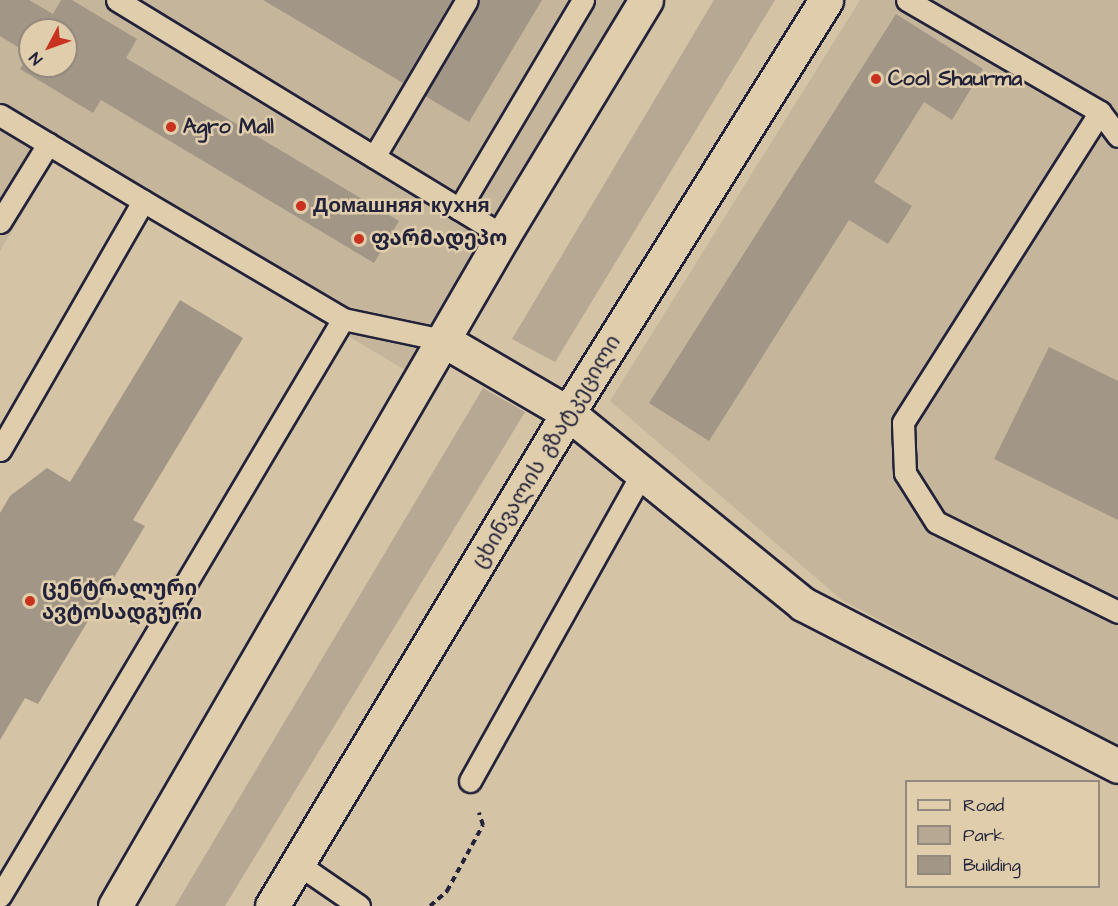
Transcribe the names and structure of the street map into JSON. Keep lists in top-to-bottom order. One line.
{"streets":{"main road":["ცხინვალის გზატკეცილი"]},"places":["Cool Shaurma","Agro Mall","Домашняя кухня","ფარმადეპო","ცენტრალური ავტოსადგური"],"legend":["Road","Park","Building"],"north":"bottom left"}
